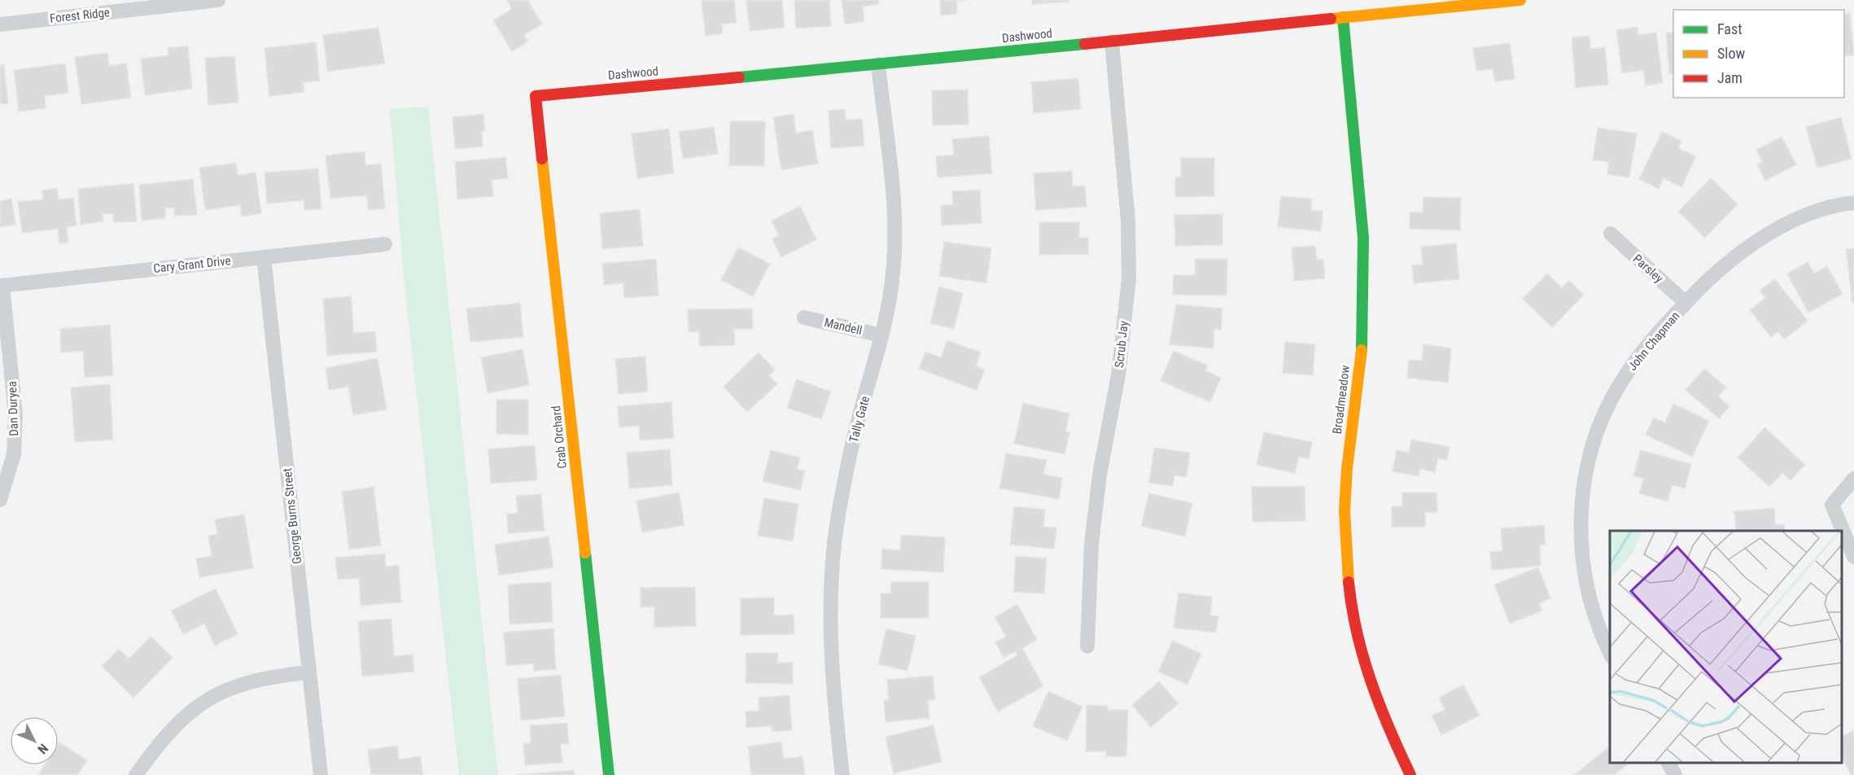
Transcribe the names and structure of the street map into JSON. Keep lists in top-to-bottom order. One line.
{"streets":{"street":["Forest Ridge","Dashwood","Cary Grant Drive","Parsley","Mandell","John Chapman","Scrub Jay","Broadmeadow","Dan Duryea","Tally Gate","Crab Orchard","George Burns Street"]},"crossings":[["Dashwood","Scrub Jay"],["Dashwood","Broadmeadow"],["Dashwood","Tally Gate"],["Dashwood","Crab Orchard"],["Cary Grant Drive","Dan Duryea"],["Cary Grant Drive","George Burns Street"],["Parsley","John Chapman"],["Mandell","Tally Gate"]],"legend":["Fast","Slow","Jam"],"north":"bottom right"}
